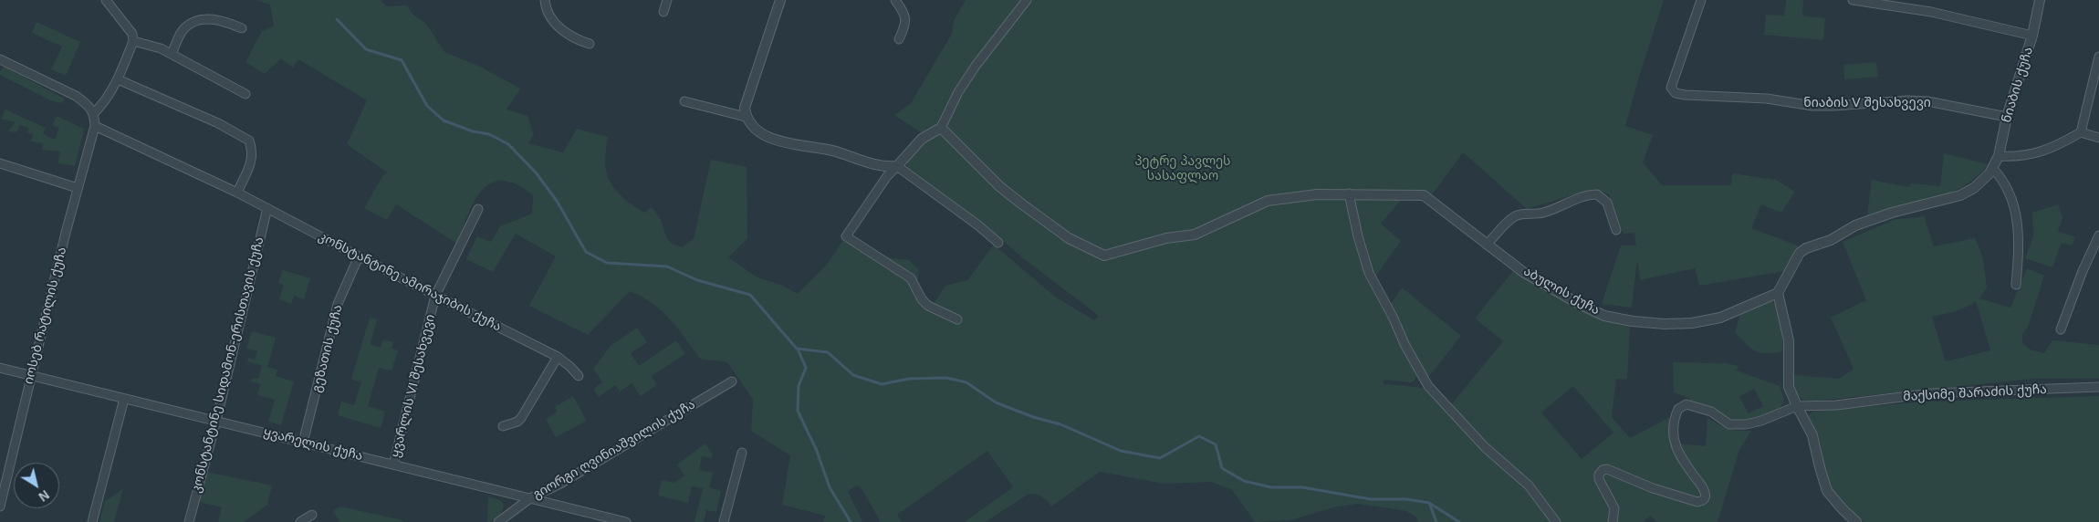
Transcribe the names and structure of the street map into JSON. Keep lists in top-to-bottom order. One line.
{"streets":{"street":["ნიაბის ქუჩა","ნიაბის V შესახვევი","კონსტანტინე ამირაჯიბის ქუჩა","აბულის ქუჩა","იოსებ რატილის ქუჩა","გეზათის ქუჩა","კონსტანტინე სიდამონ-ერისთავის ქუჩა","ყვარლის VI შესახვევი","მაქსიმე შარაძის ქუჩა","ყვარელის ქუჩა","გიორგი ღვინიაშვილის ქუჩა"]},"crossings":[["ნიაბის ქუჩა","ნიაბის V შესახვევი"],["კონსტანტინე ამირაჯიბის ქუჩა","იოსებ რატილის ქუჩა"],["კონსტანტინე ამირაჯიბის ქუჩა","გეზათის ქუჩა"],["კონსტანტინე ამირაჯიბის ქუჩა","კონსტანტინე სიდამონ-ერისთავის ქუჩა"],["კონსტანტინე ამირაჯიბის ქუჩა","ყვარლის VI შესახვევი"],["იოსებ რატილის ქუჩა","ყვარელის ქუჩა"],["გეზათის ქუჩა","ყვარელის ქუჩა"],["კონსტანტინე სიდამონ-ერისთავის ქუჩა","ყვარელის ქუჩა"],["ყვარლის VI შესახვევი","ყვარელის ქუჩა"],["ყვარელის ქუჩა","გიორგი ღვინიაშვილის ქუჩა"]],"parks":["პეტრე პავლეს სასაფლაო"],"north":"bottom right"}
